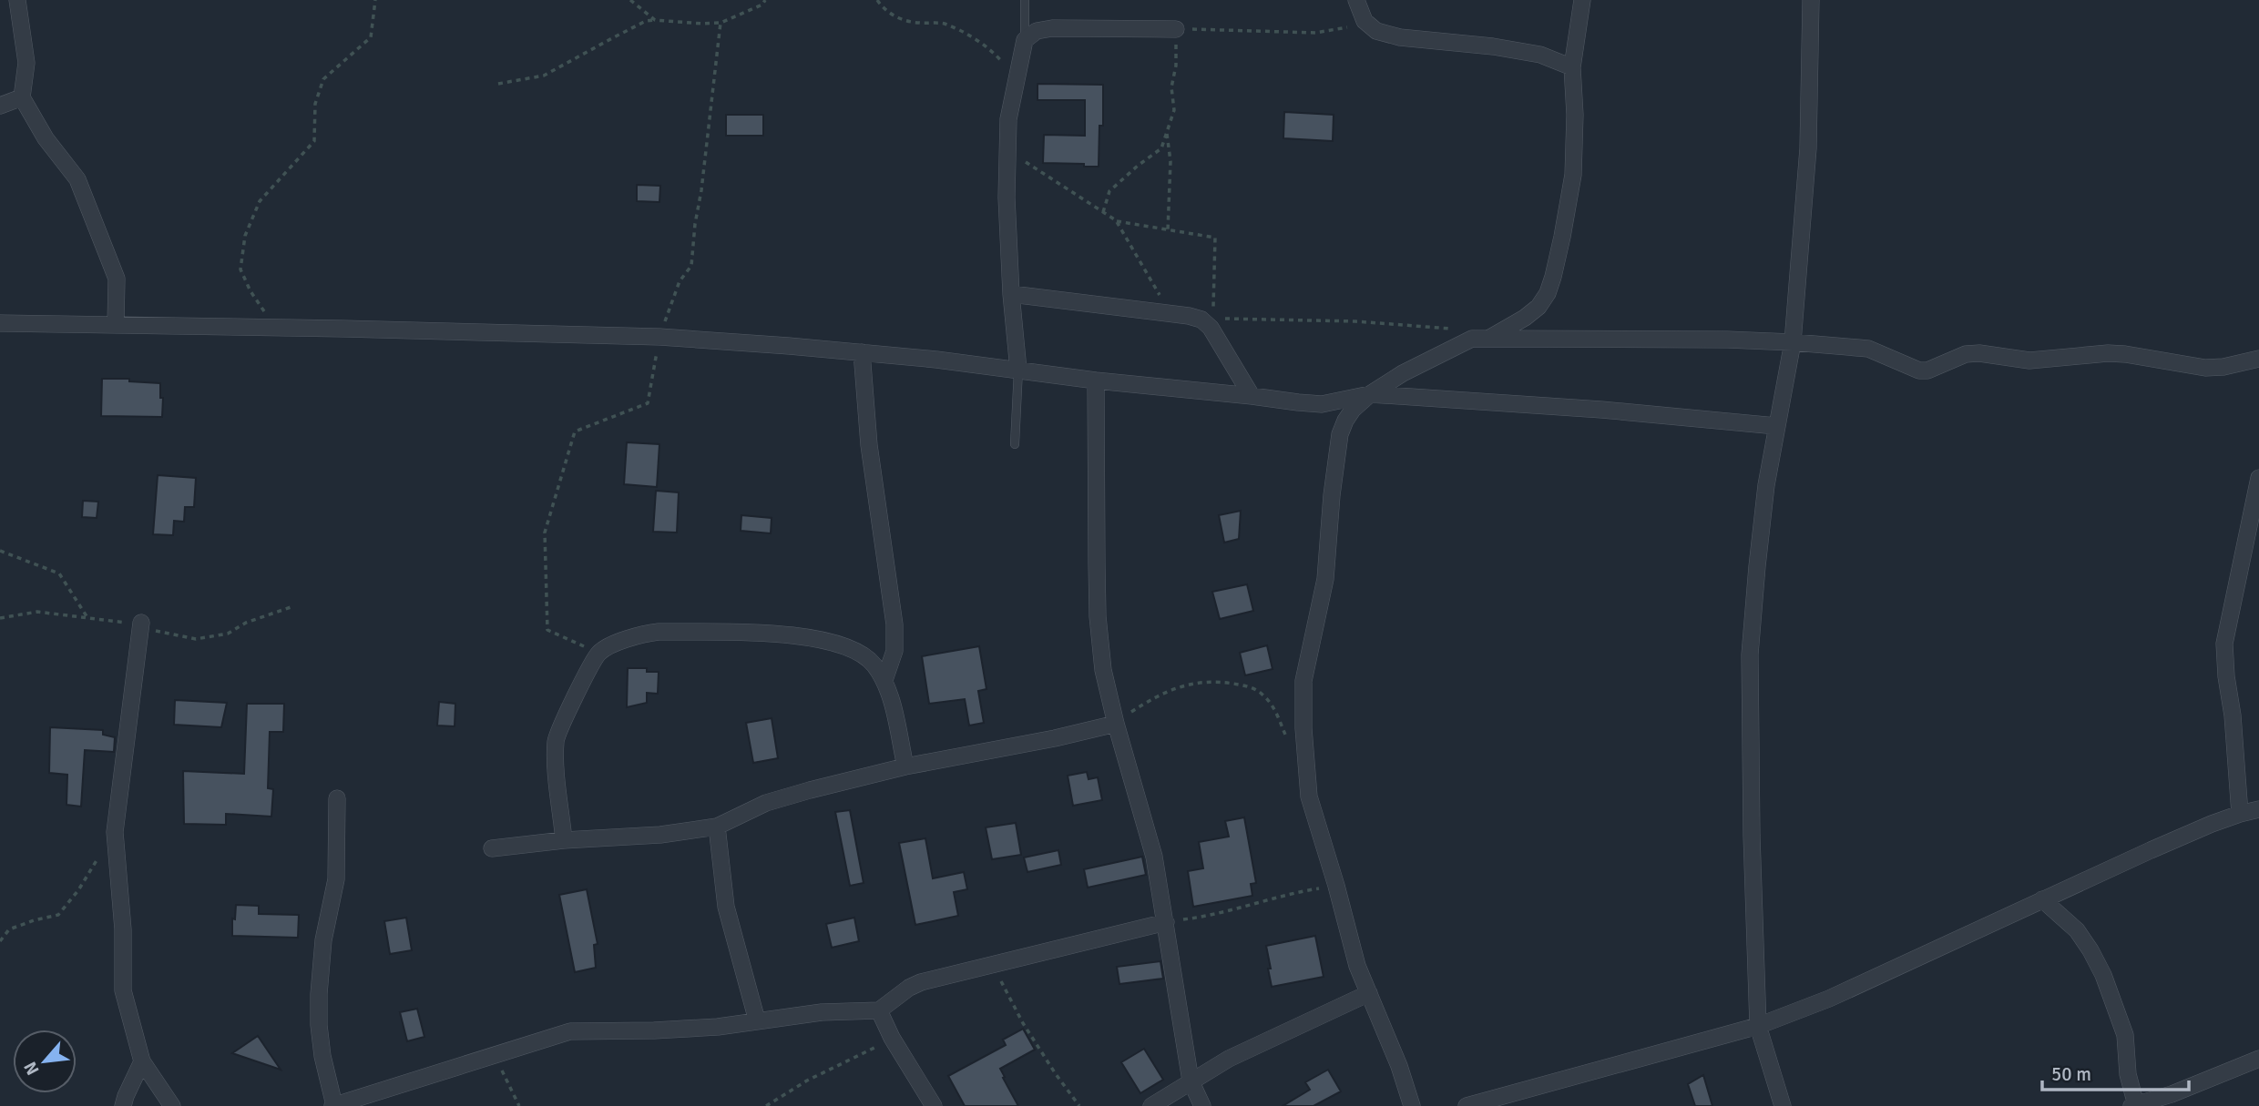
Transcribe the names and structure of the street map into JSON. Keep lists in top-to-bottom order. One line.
{"scale_bar":"50 m","north":"bottom left"}
